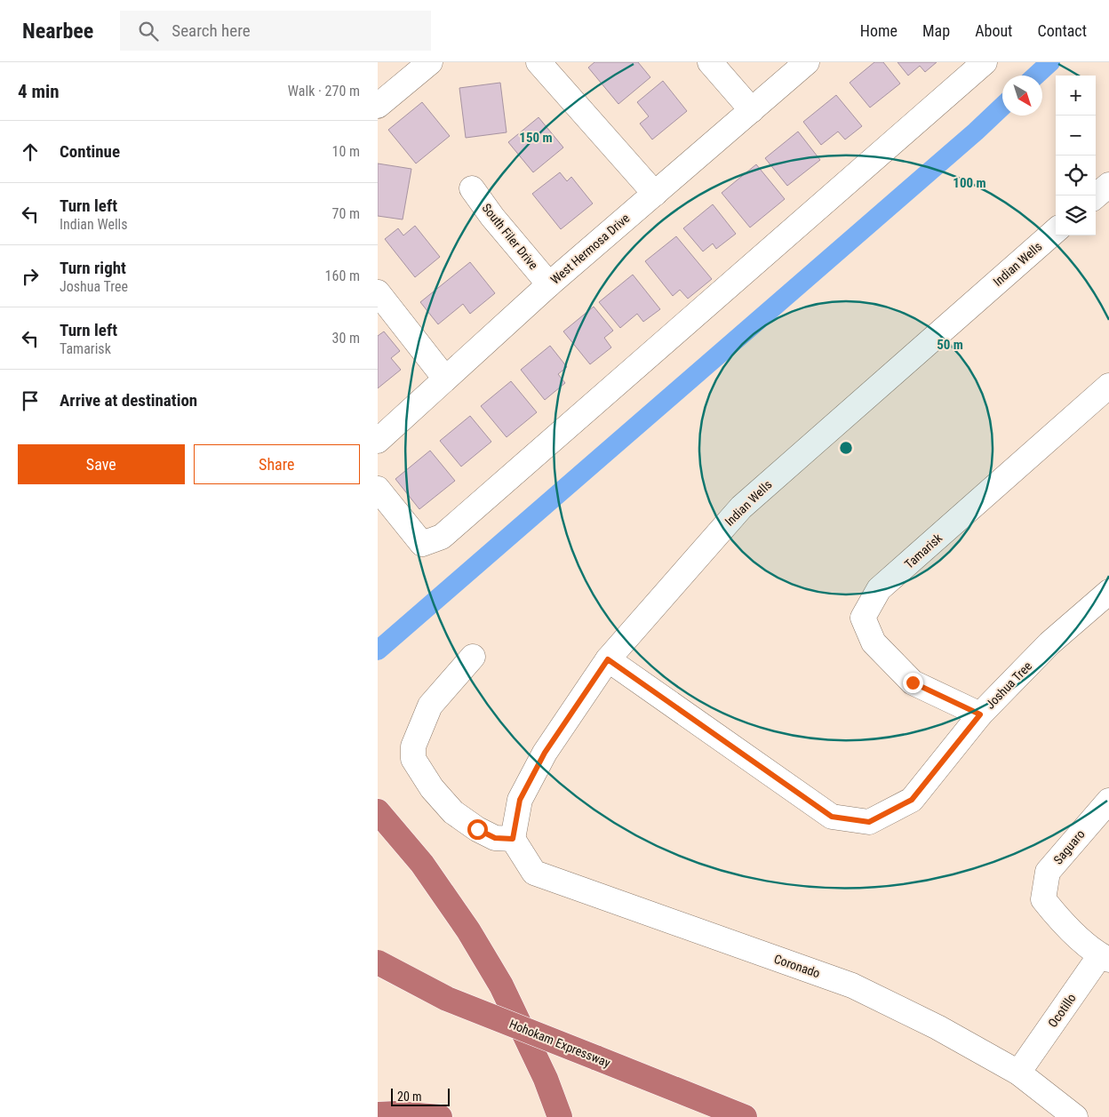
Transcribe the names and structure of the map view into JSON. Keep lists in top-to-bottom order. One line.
{"streets":{"highway":["Hohokam Expressway"],"street":["South Filer Drive","West Hermosa Drive","Indian Wells","Tamarisk","Joshua Tree","Saguaro","Coronado","Ocotillo"]},"crossings":[["South Filer Drive","West Hermosa Drive"],["Indian Wells","Joshua Tree"],["Indian Wells","Coronado"],["Tamarisk","Joshua Tree"],["Saguaro","Ocotillo"],["Coronado","Ocotillo"]],"scale_bar":"20 m","north":"bottom right","page":{"header":"Nearbee","search":"Search here","nav":["Home","Map","About","Contact"],"heading":["4 min","Walk · 270 m"],"map_buttons":["+","−"],"list":[["Continue","10 m"],["Turn left","Indian Wells","70 m"],["Turn right","Joshua Tree","160 m"],["Turn left","Tamarisk","30 m"],"Arrive at destination"],"buttons":["Save","Share"],"scale":"20 m"},"rings":["150 m","100 m","50 m"]}
